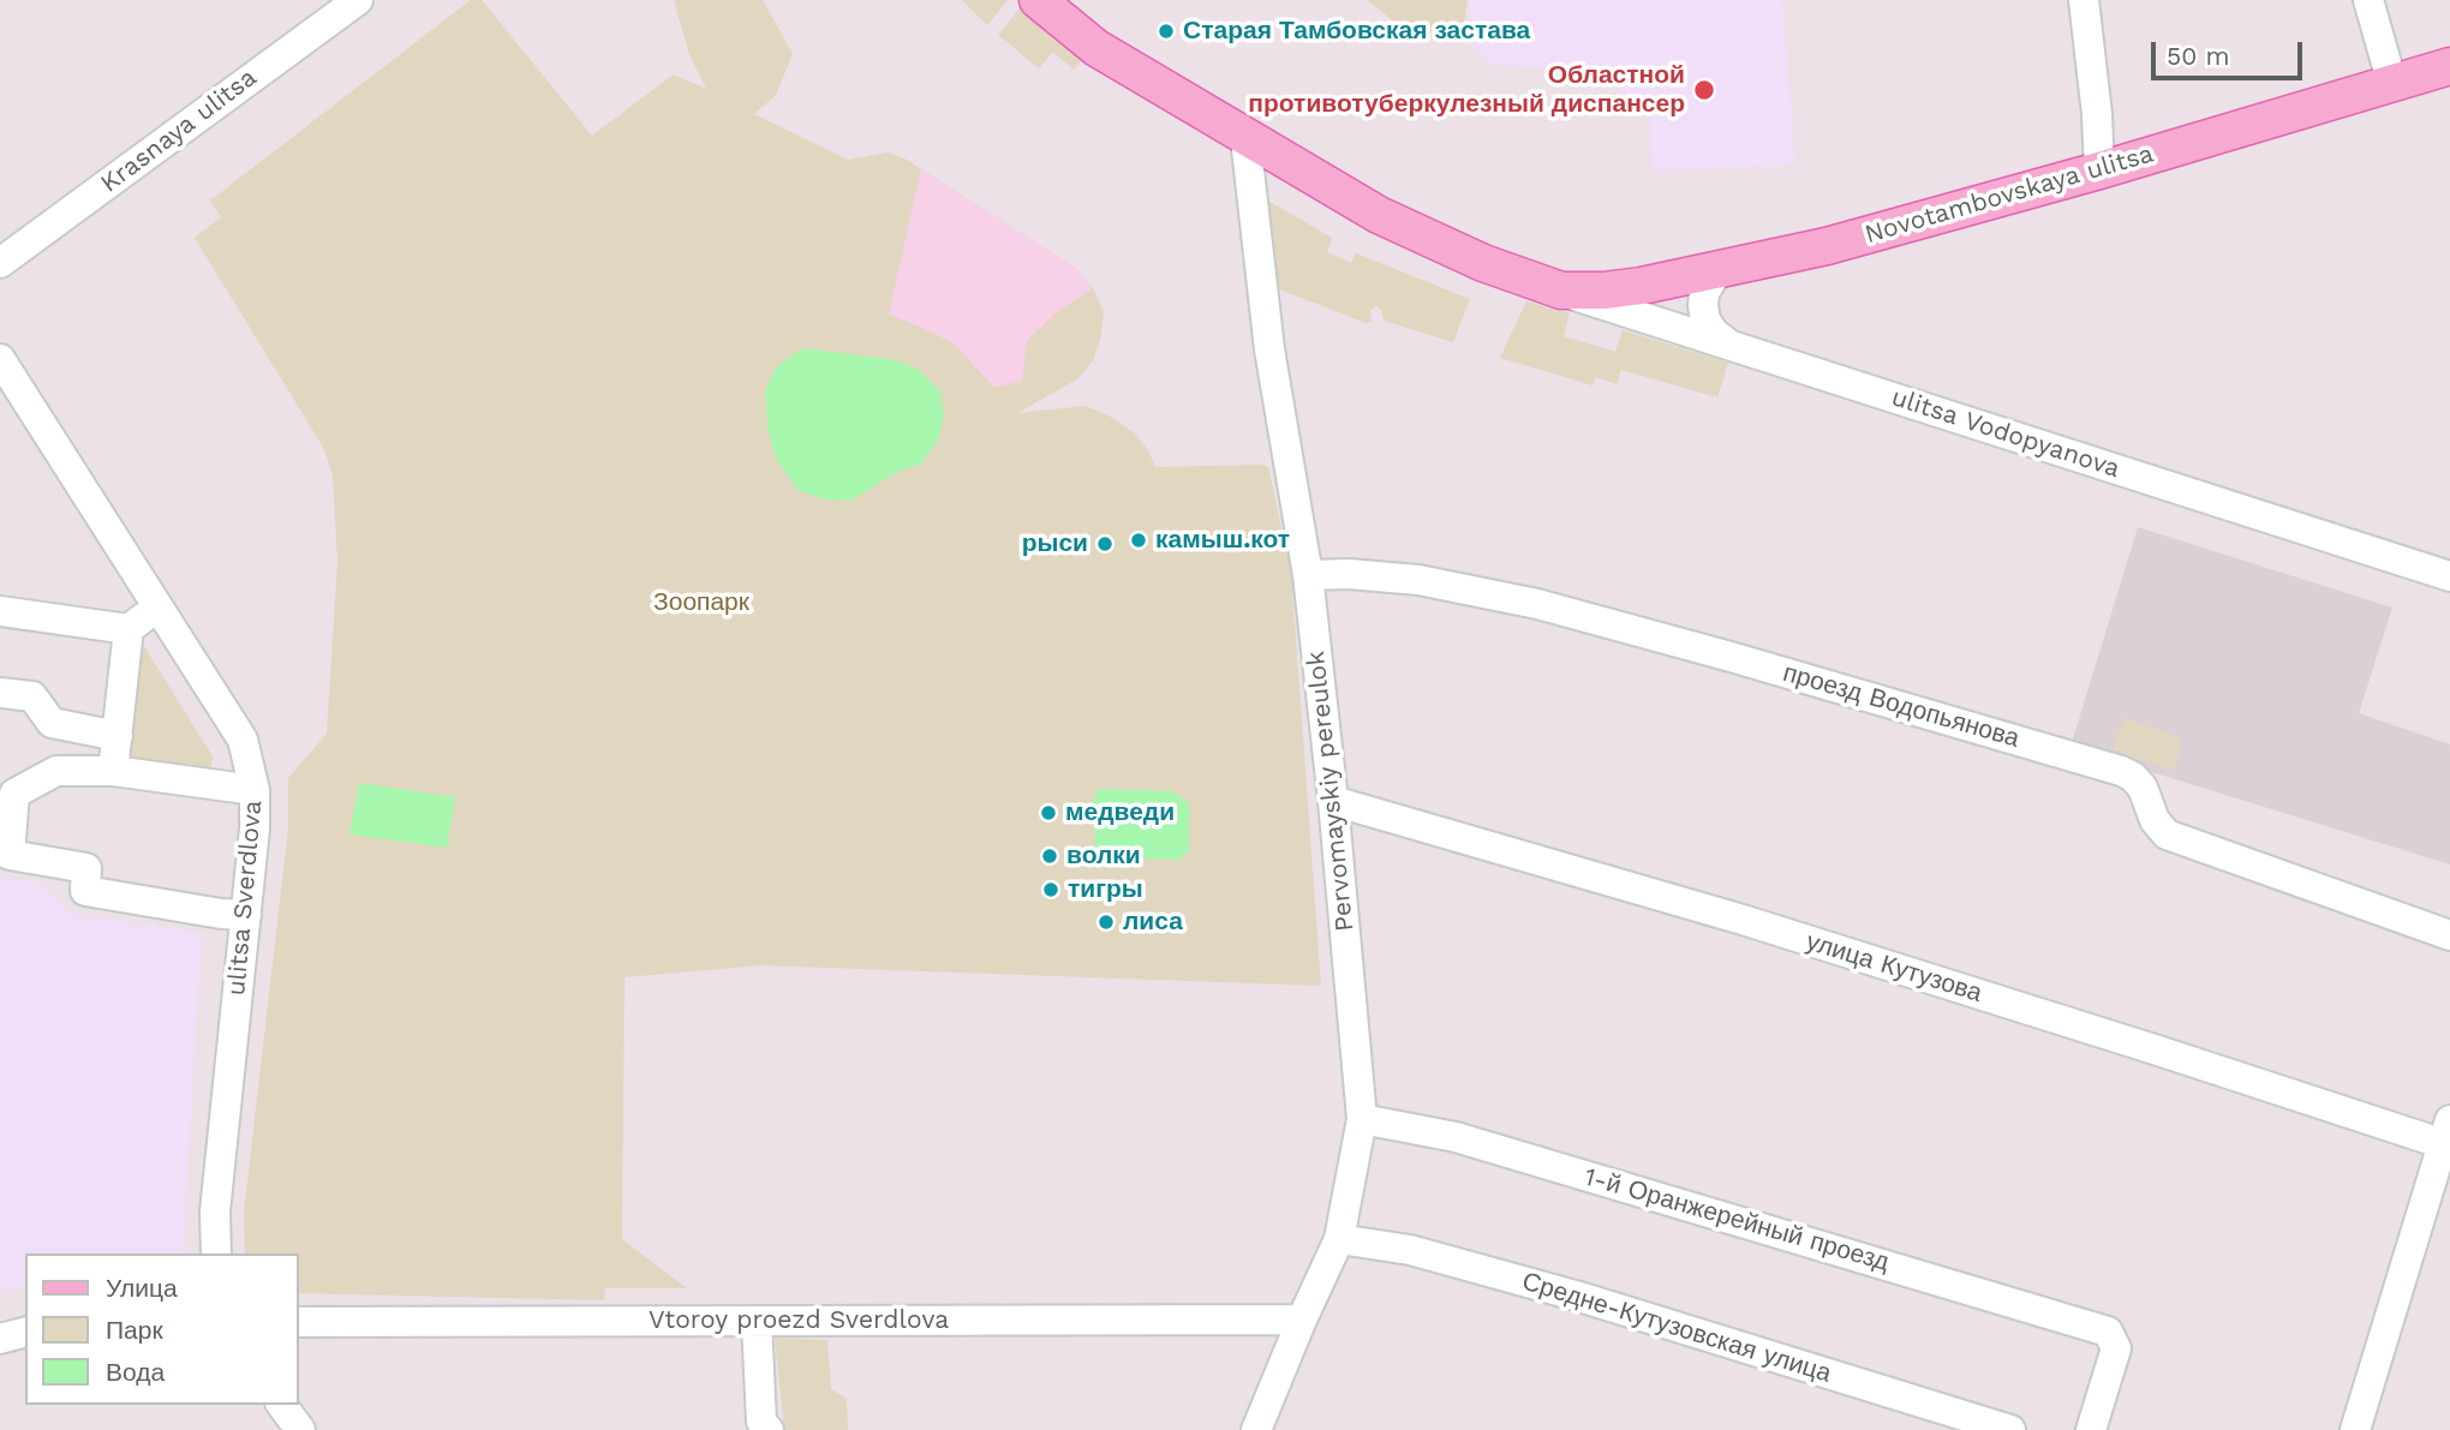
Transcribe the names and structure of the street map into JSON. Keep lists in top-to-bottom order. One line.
{"streets":{"main road":["Novotambovskaya ulitsa"],"street":["Krasnaya ulitsa","ulitsa Vodopyanova","проезд Водопьянова","Pervomayskiy pereulok","ulitsa Sverdlova","улица Кутузова","1-й Оранжерейный проезд","Vtoroy proezd Sverdlova","Средне-Кутузовская улица"]},"crossings":[["Novotambovskaya ulitsa","ulitsa Vodopyanova"],["Novotambovskaya ulitsa","Pervomayskiy pereulok"],["проезд Водопьянова","Pervomayskiy pereulok"],["Pervomayskiy pereulok","улица Кутузова"],["Pervomayskiy pereulok","1-й Оранжерейный проезд"],["Pervomayskiy pereulok","Vtoroy proezd Sverdlova"],["Pervomayskiy pereulok","Средне-Кутузовская улица"]],"parks":["Зоопарк"],"places":["Старая Тамбовская застава","Областной противотуберкулезный диспансер","камыш.кот","рыси","медведи","волки","тигры","лиса"],"legend":["Улица","Парк","Вода"],"scale_bar":"50 m"}
